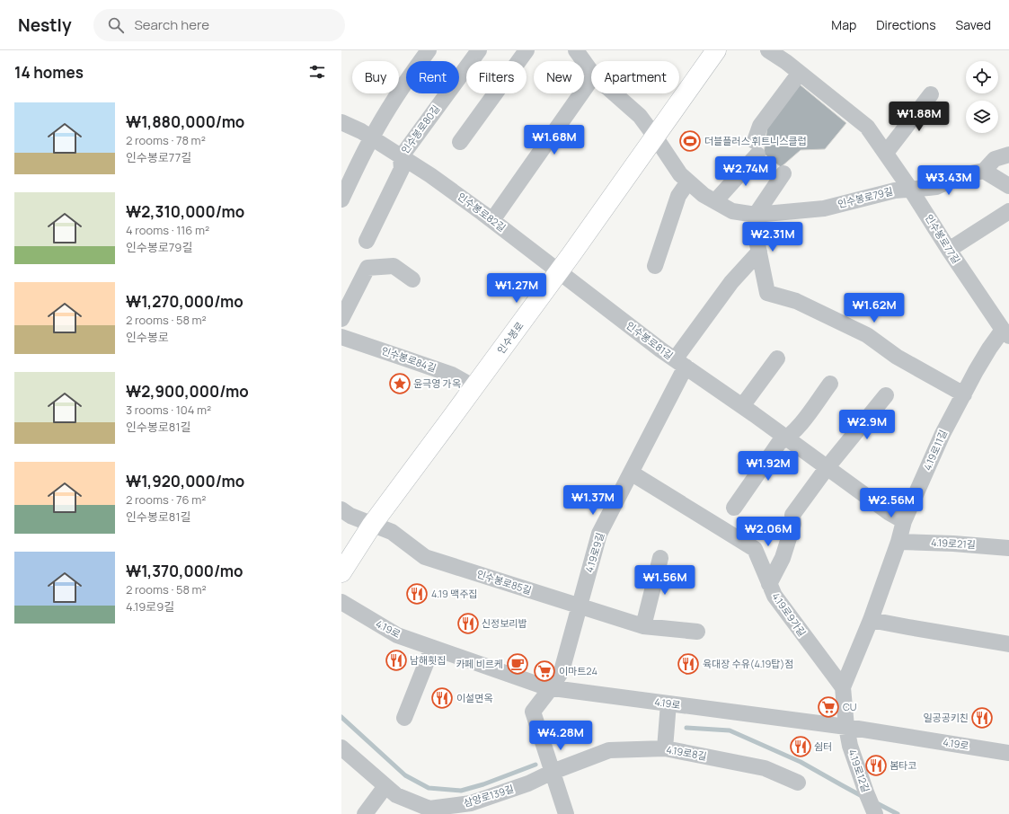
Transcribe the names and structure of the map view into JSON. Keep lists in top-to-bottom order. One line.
{"streets":{"main road":["인수봉로"],"street":["인수봉로80길","인수봉로79길","인수봉로82길","인수봉로77길","인수봉로81길","인수봉로84길","4.19로11길","4.19로21길","4.19로9길","인수봉로85길","4.19로9가길","4.19로","4.19로8길","4.19로12길","삼양로139길"]},"crossings":[["인수봉로80길","인수봉로82길"],["인수봉로79길","인수봉로77길"],["인수봉로79길","인수봉로"],["인수봉로82길","인수봉로"],["인수봉로82길","인수봉로81길"],["인수봉로77길","4.19로11길"],["인수봉로","인수봉로81길"],["인수봉로","인수봉로84길"],["인수봉로","인수봉로85길"],["인수봉로81길","4.19로11길"],["인수봉로81길","4.19로9길"],["4.19로11길","4.19로21길"],["4.19로11길","4.19로9가길"],["4.19로11길","4.19로"],["4.19로11길","4.19로12길"],["4.19로9길","인수봉로85길"],["4.19로9길","4.19로9가길"],["4.19로9길","4.19로"],["4.19로","4.19로12길"],["4.19로8길","삼양로139길"]],"places":{"sports":["더블플러스 휘트니스클럽"],"place":["윤극영 가옥"],"restaurant":["4.19 맥주집","신정보리밥","남해횟집","육대장 수유(4.19탑)점","이설면옥","일공공키친","쉼터","봄타코"],"cafe":["카페 비르케"],"supermarket":["이마트24","CU"]},"page":{"header":"Nestly","search":"Search here","nav":["Map","Directions","Saved"],"heading":"14 homes","chip":["Buy","Rent","Filters","New","Apartment"],"list":[{"name":"₩1,880,000/mo","note":"2 rooms · 78 m² · 인수봉로77길"},{"name":"₩2,310,000/mo","note":"4 rooms · 116 m² · 인수봉로79길"},{"name":"₩1,270,000/mo","note":"2 rooms · 58 m² · 인수봉로"},{"name":"₩2,900,000/mo","note":"3 rooms · 104 m² · 인수봉로81길"},{"name":"₩1,920,000/mo","note":"2 rooms · 76 m² · 인수봉로81길"},{"name":"₩1,370,000/mo","note":"2 rooms · 58 m² · 4.19로9길"}],"price":["₩1.88M","₩1.68M","₩2.74M","₩3.43M","₩2.31M","₩1.27M","₩1.62M","₩2.9M","₩1.92M","₩1.37M","₩2.56M","₩2.06M","₩1.56M","₩4.28M"]}}
